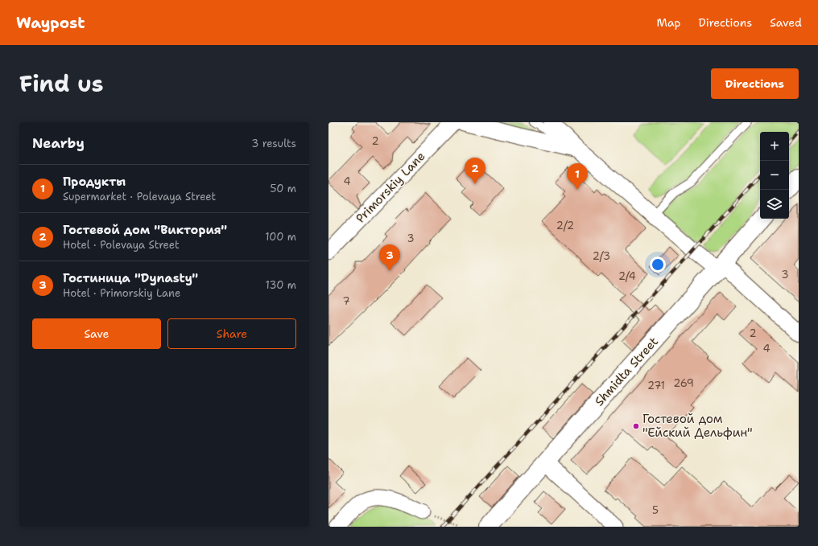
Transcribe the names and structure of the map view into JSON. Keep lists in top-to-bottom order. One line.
{"streets":{"street":["Primorskiy Lane","Shmidta Street"]},"places":["Гостевой дом \"Ейский Дельфин\""],"house_numbers":["2","4","2/2","3","2/3","3","2/4","7","2","4","269","271","5"],"page":{"header":"Waypost","nav":["Map","Directions","Saved"],"title":"Find us","buttons":["Directions",["Save","Share"]],"heading":["Nearby","3 results"],"map_buttons":["+","−"],"pins":["2","1","3"],"list":[{"mark":"1","name":"Продукты","note":"Supermarket · Polevaya Street","value":"50 m"},{"mark":"2","name":"Гостевой дом \"Виктория\"","note":"Hotel · Polevaya Street","value":"100 m"},{"mark":"3","name":"Гостиница \"Dynasty\"","note":"Hotel · Primorskiy Lane","value":"130 m"}]}}
